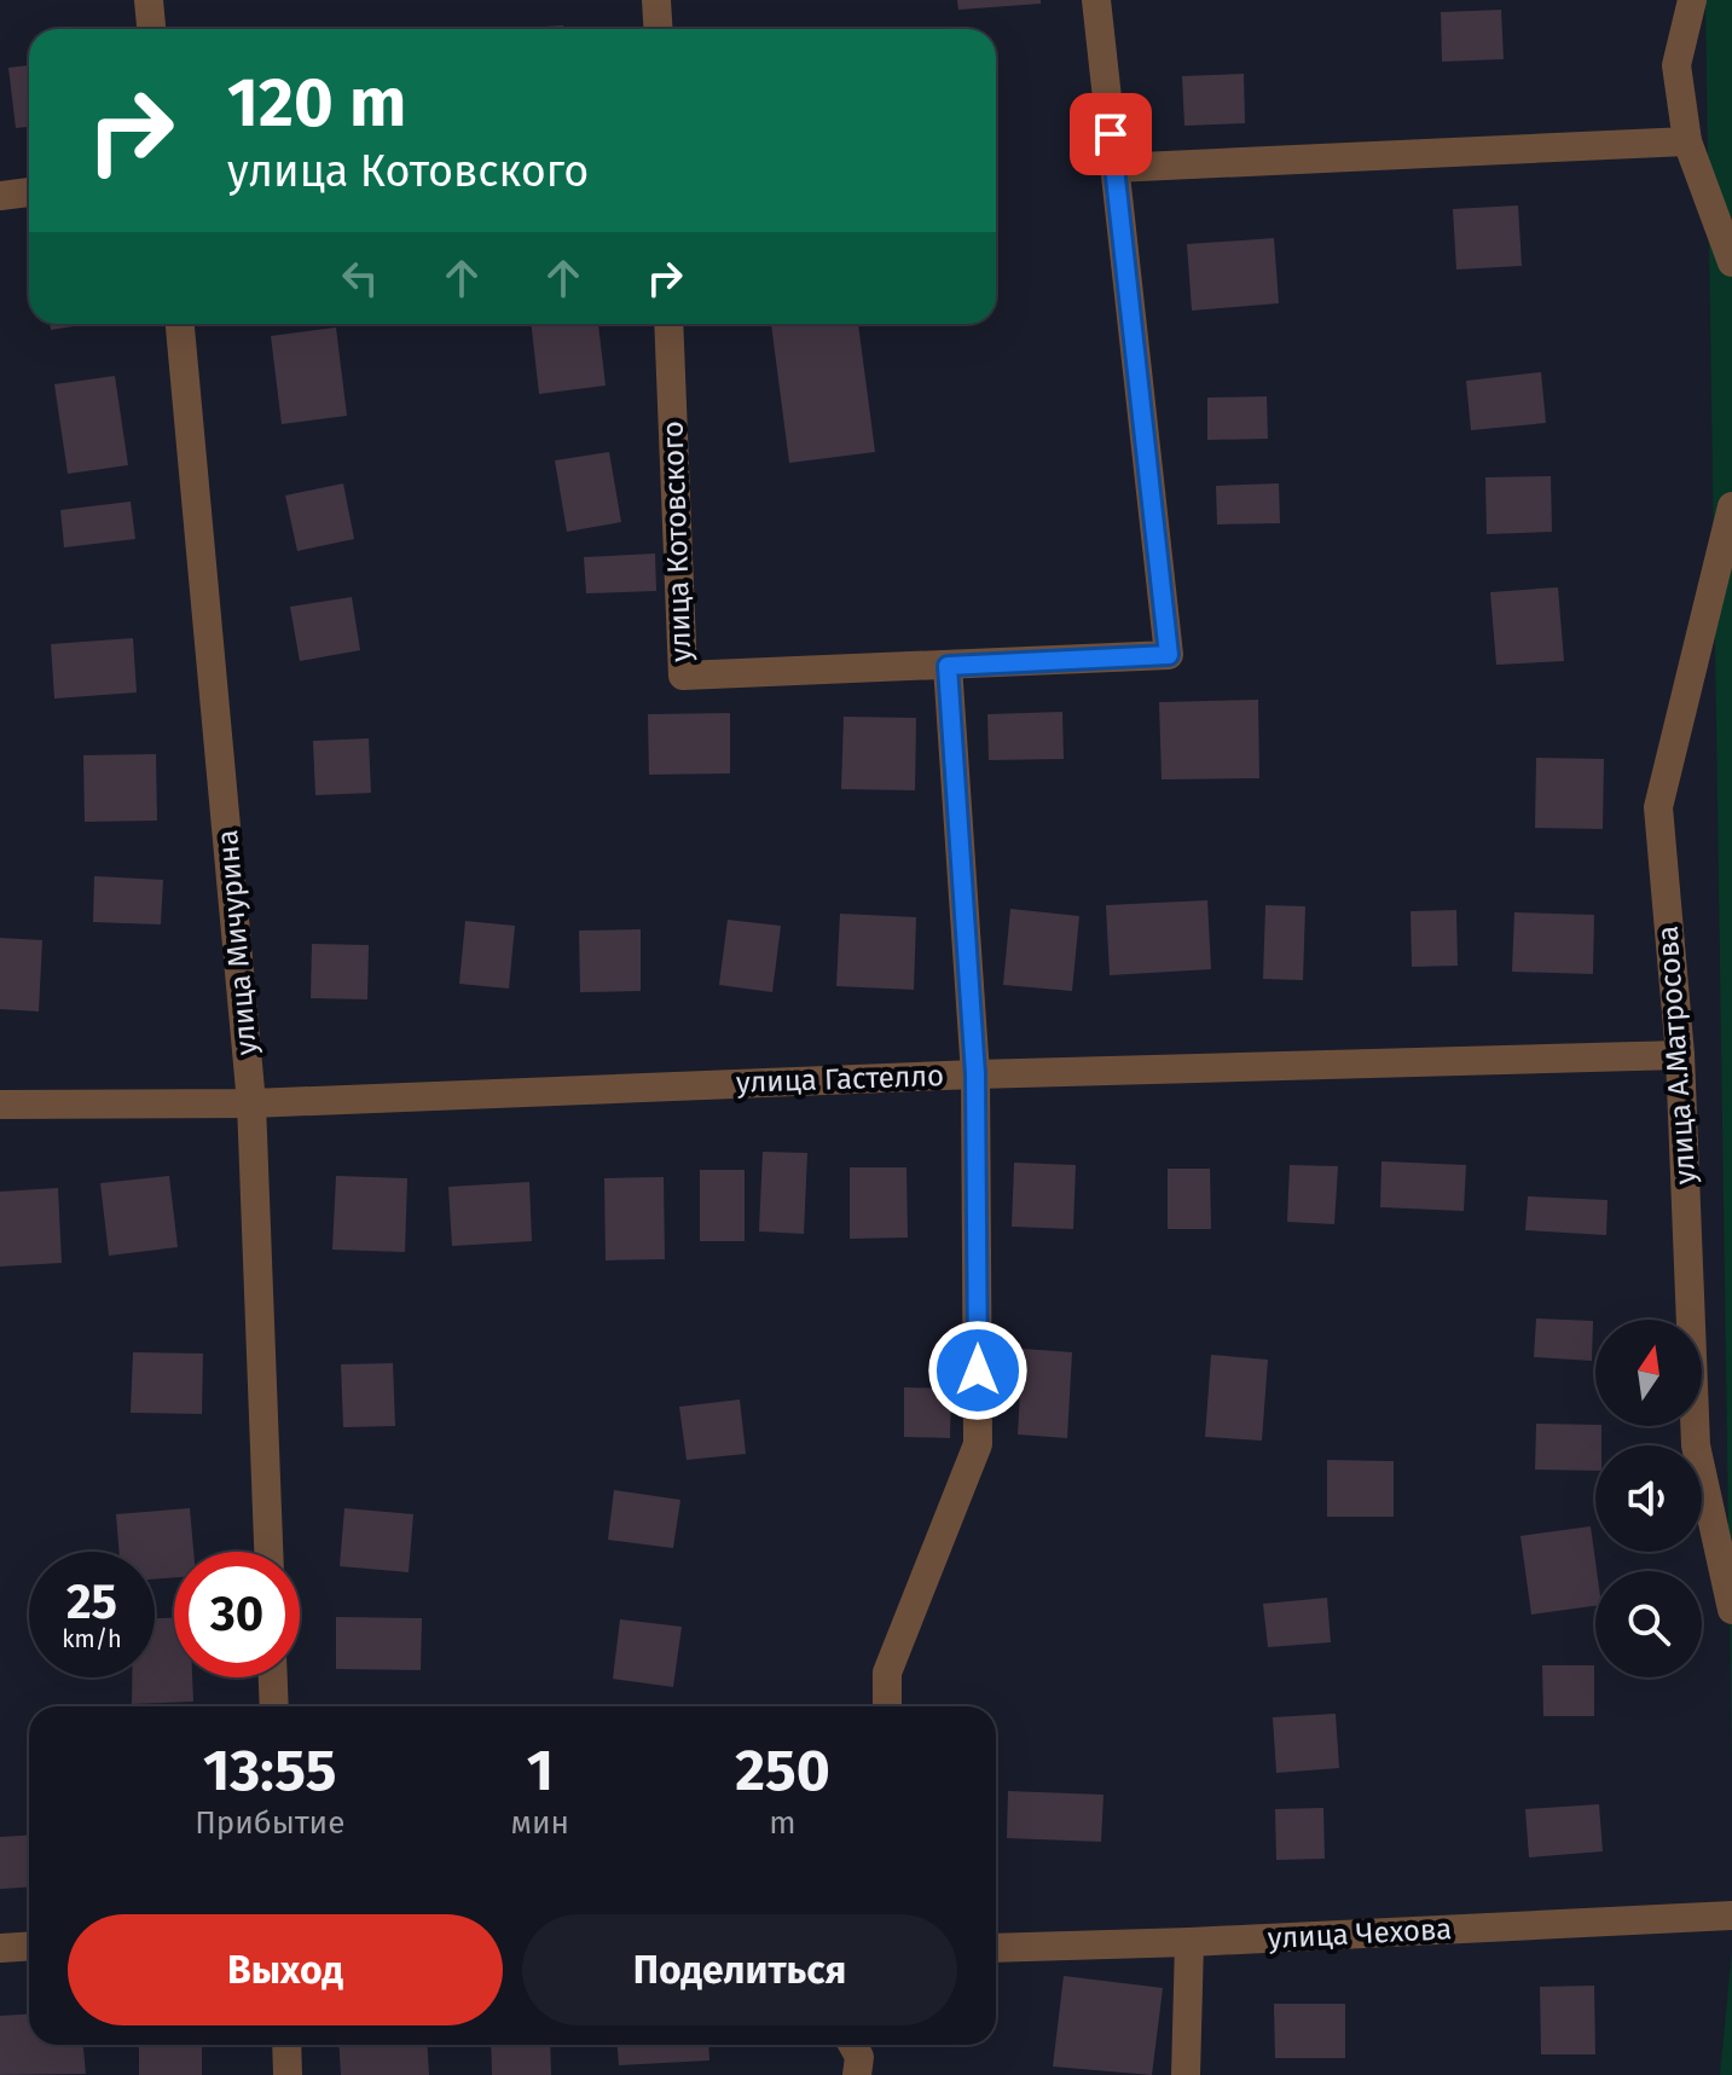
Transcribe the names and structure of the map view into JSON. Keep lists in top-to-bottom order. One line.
{"streets":{"street":["улица Котовского","улица Мичурина","улица А.Матросова","улица Гастелло","улица Чехова"]},"crossings":[["улица Мичурина","улица Гастелло"],["улица А.Матросова","улица Гастелло"]],"north":"top","page":{"turn":["120 m","улица Котовского"],"speed":"25 km/h","limit":"30","eta":["13:55","Прибытие","1","мин","250","m"],"buttons":["Выход","Поделиться"]}}
